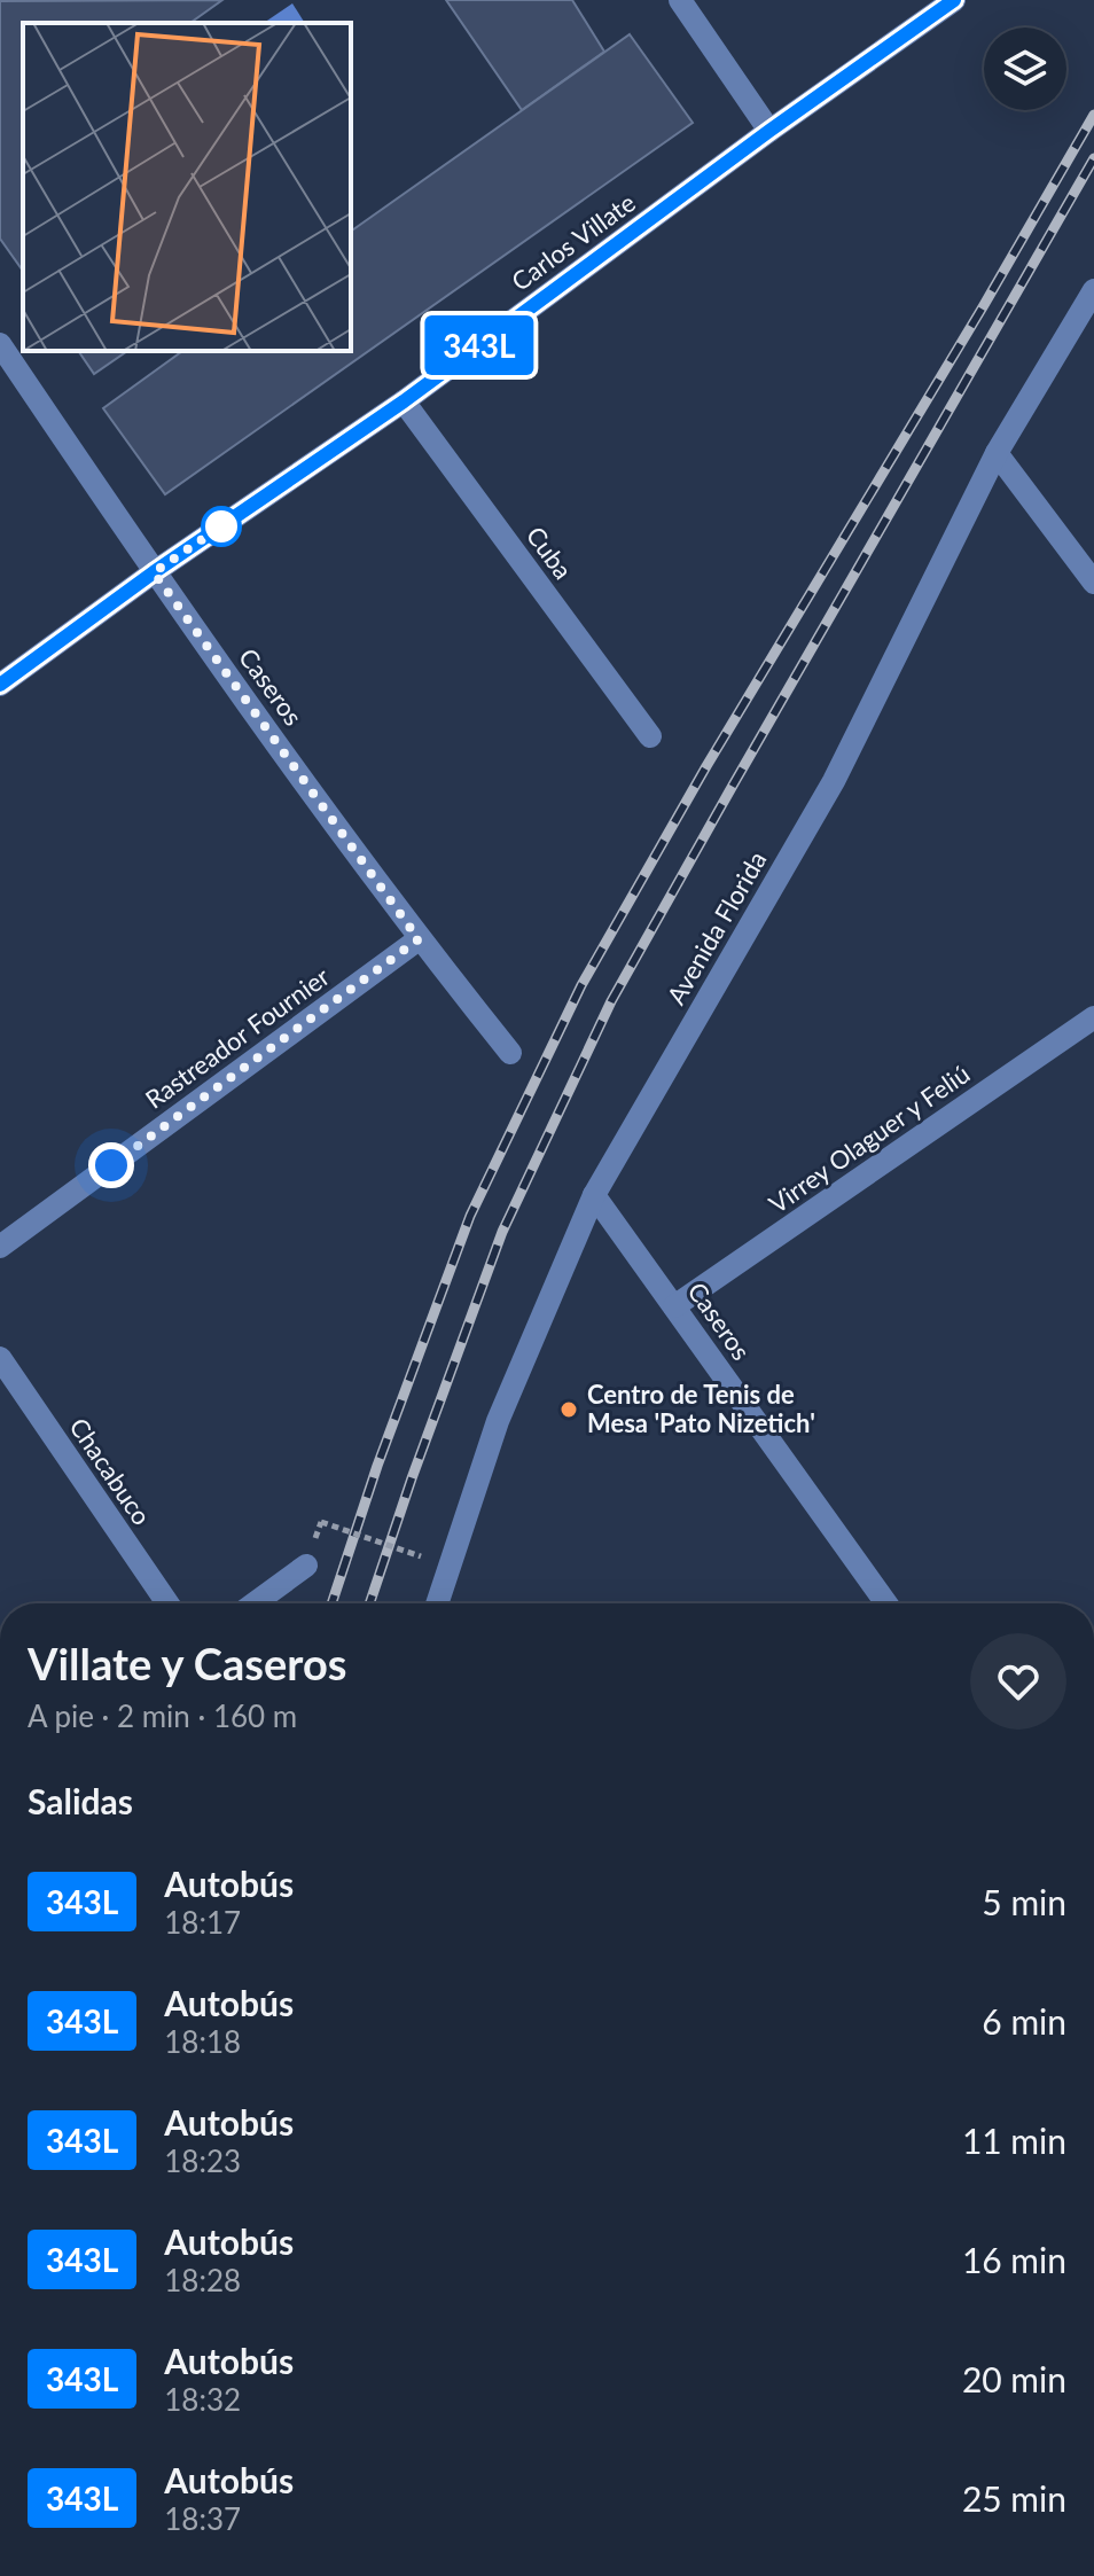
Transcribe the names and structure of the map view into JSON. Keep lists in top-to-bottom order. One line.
{"streets":{"street":["Carlos Villate","Cuba","Caseros","Avenida Florida","Rastreador Fournier","Virrey Olaguer y Feliú","Chacabuco"]},"crossings":[["Carlos Villate","Cuba"],["Carlos Villate","Caseros"],["Caseros","Avenida Florida"],["Caseros","Rastreador Fournier"],["Caseros","Virrey Olaguer y Feliú"]],"places":["Centro de Tenis de Mesa 'Pato Nizetich'"],"lines":["bus line 343L"],"page":{"on_map":"343L","heading":[["Villate y Caseros","A pie · 2 min · 160 m"],"Salidas"],"list":[{"mark":"343L","name":"Autobús","note":"18:17","value":"5 min"},{"mark":"343L","name":"Autobús","note":"18:18","value":"6 min"},{"mark":"343L","name":"Autobús","note":"18:23","value":"11 min"},{"mark":"343L","name":"Autobús","note":"18:28","value":"16 min"},{"mark":"343L","name":"Autobús","note":"18:32","value":"20 min"},{"mark":"343L","name":"Autobús","note":"18:37","value":"25 min"}]}}
